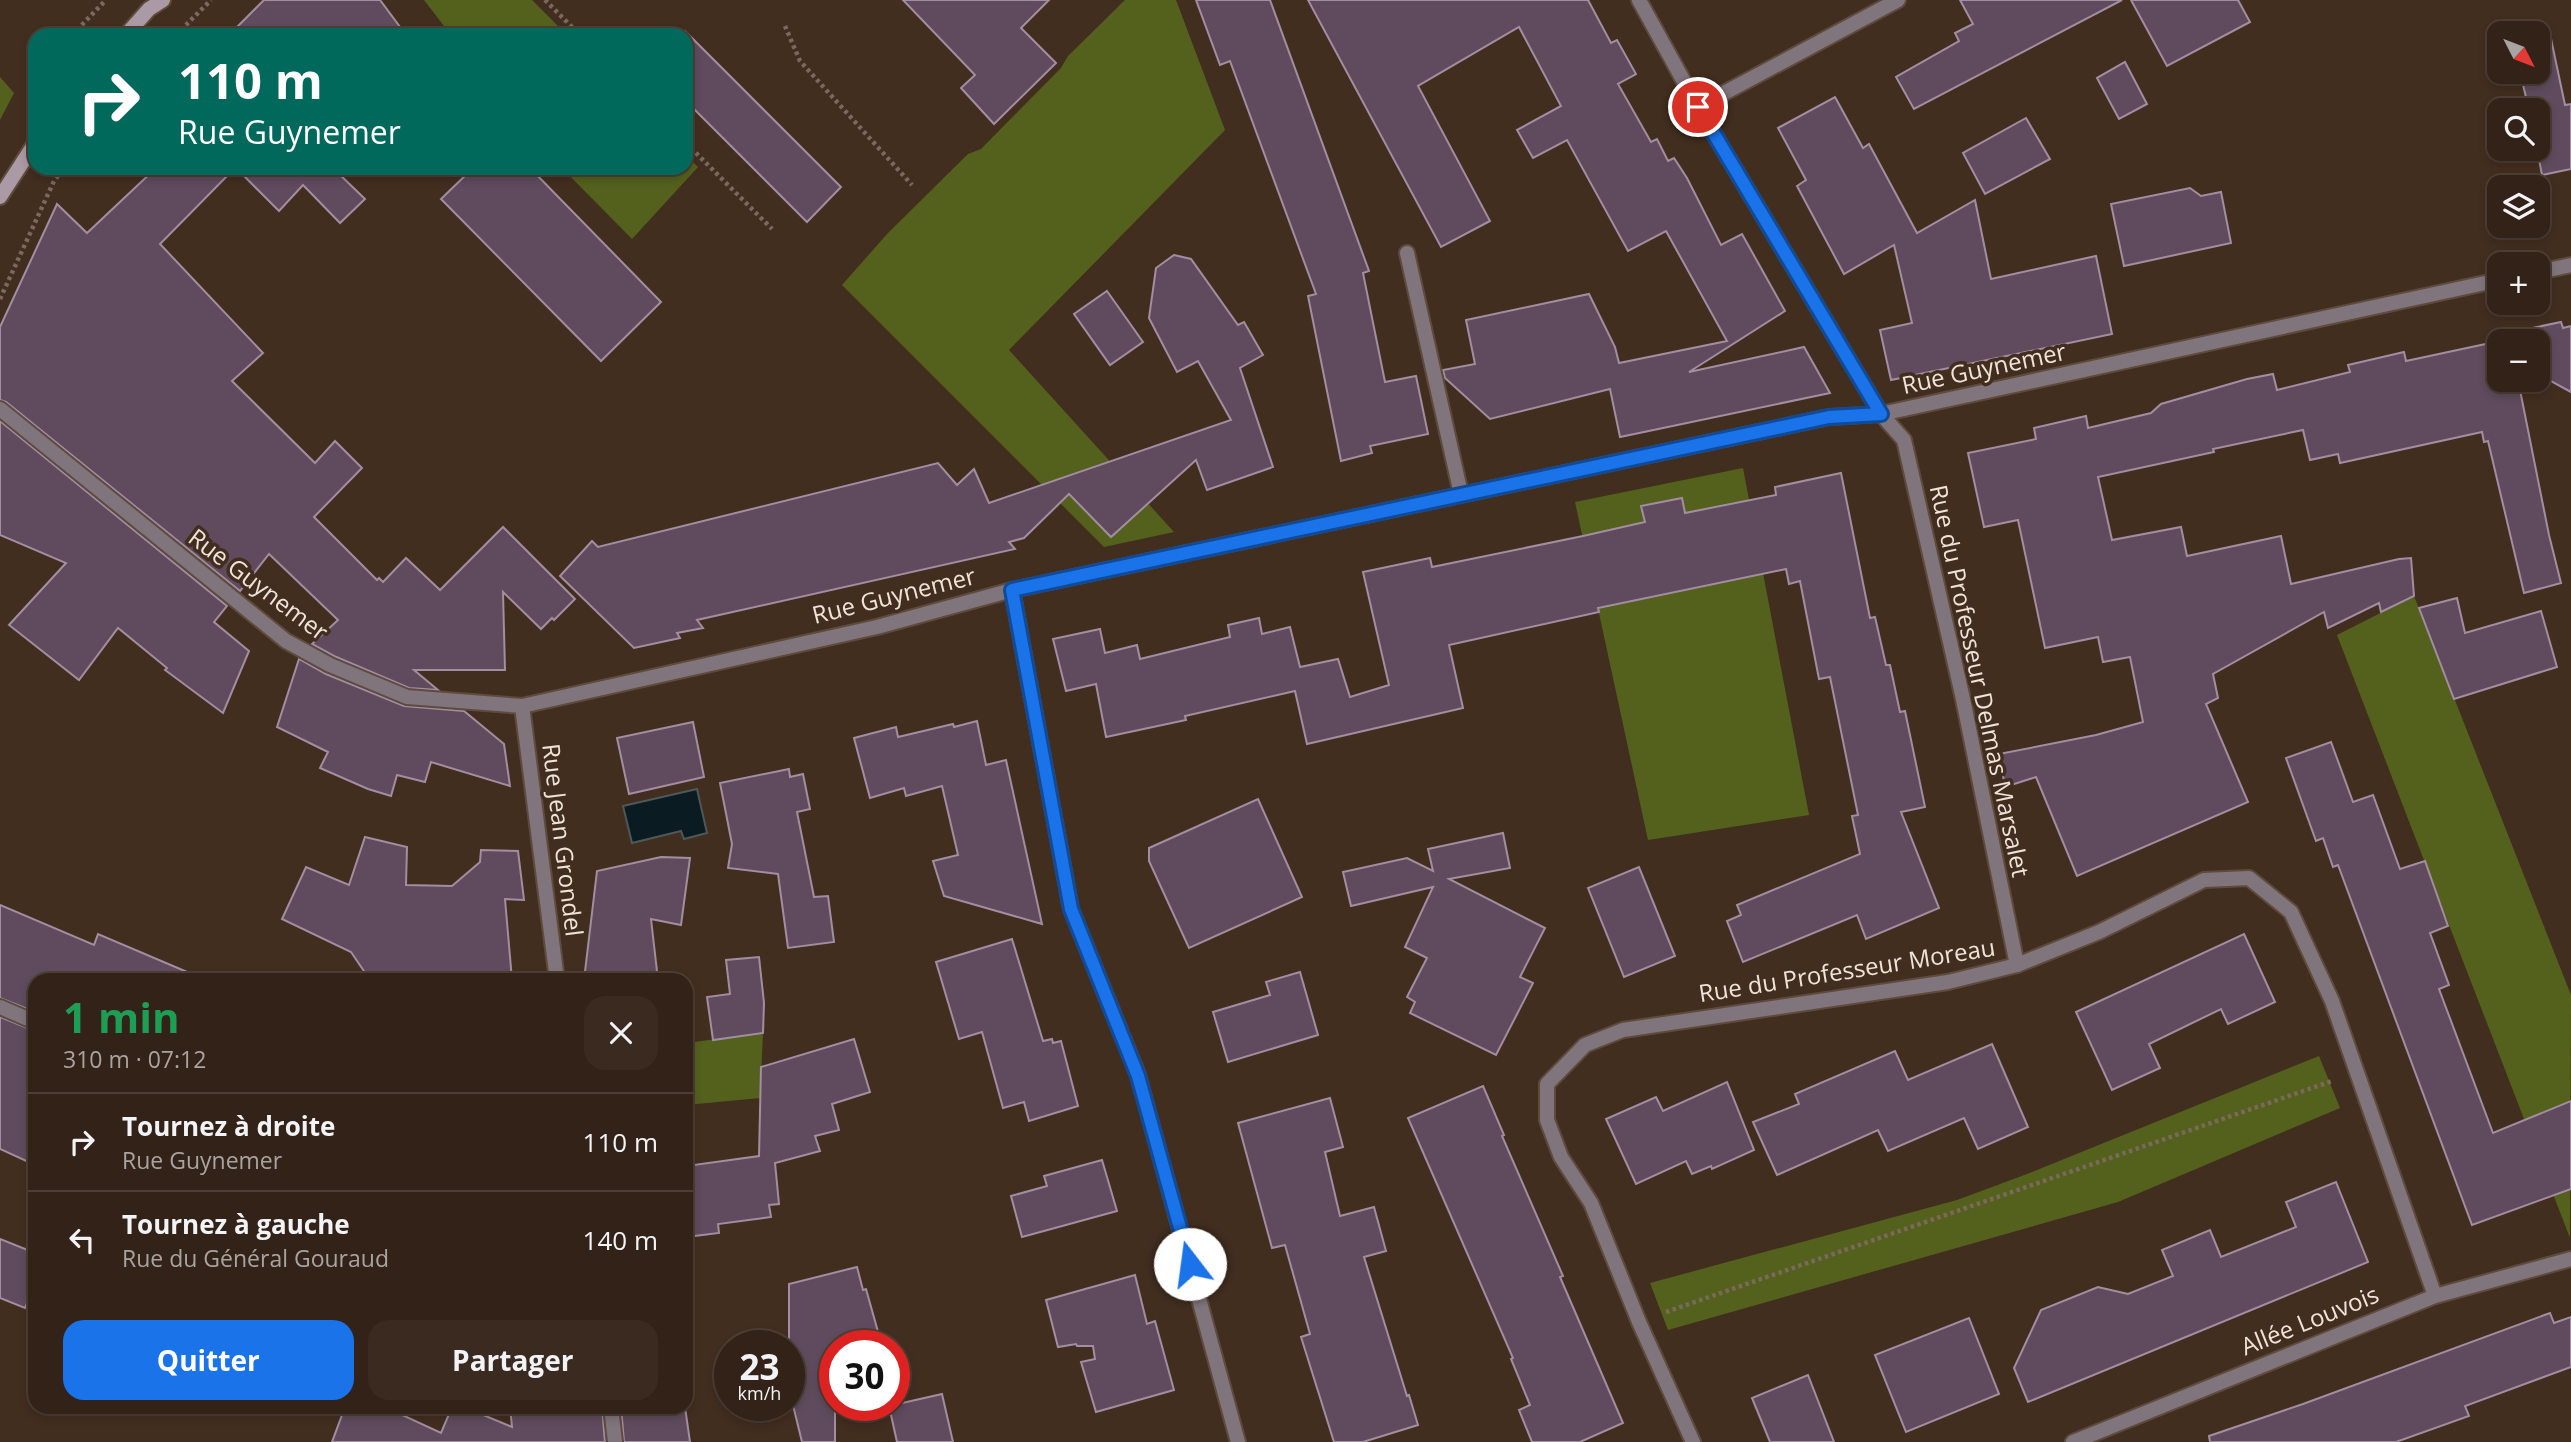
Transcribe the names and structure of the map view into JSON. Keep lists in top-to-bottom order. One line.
{"streets":{"street":["Rue Guynemer","Rue du Professeur Delmas Marsalet","Rue Jean Grondel","Rue du Professeur Moreau","Allée Louvois"]},"crossings":[["Rue Guynemer","Rue du Professeur Delmas Marsalet"],["Rue Guynemer","Rue Jean Grondel"],["Rue du Professeur Delmas Marsalet","Rue du Professeur Moreau"],["Rue du Professeur Moreau","Allée Louvois"]],"north":"bottom right","page":{"map_buttons":["+","−"],"turn":["110 m","Rue Guynemer"],"heading":["1 min","310 m · 07:12"],"list":[{"name":"Tournez à droite","note":"Rue Guynemer","value":"110 m"},{"name":"Tournez à gauche","note":"Rue du Général Gouraud","value":"140 m"}],"buttons":["Quitter","Partager"],"speed":"23 km/h","limit":"30"}}
